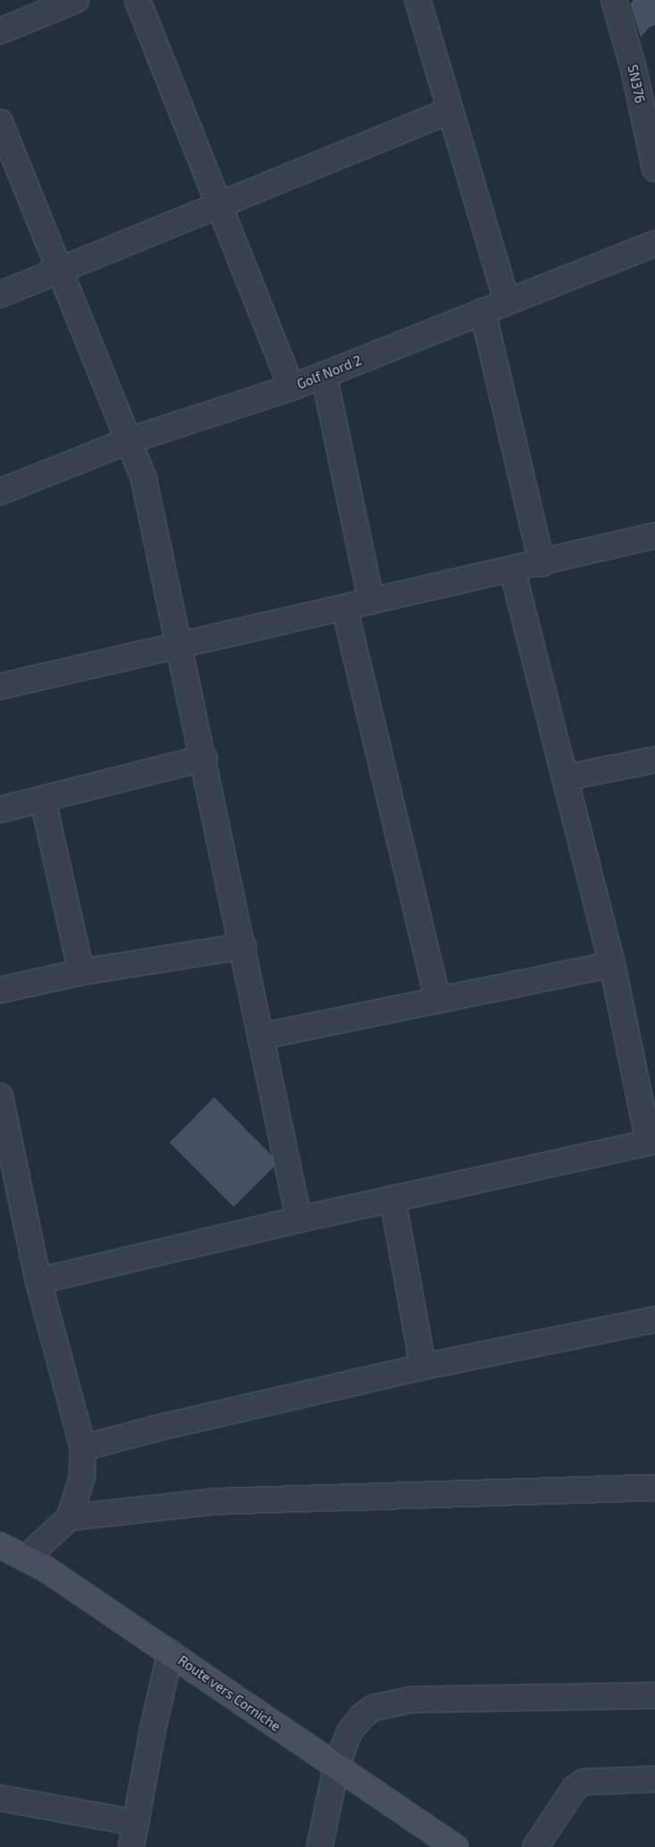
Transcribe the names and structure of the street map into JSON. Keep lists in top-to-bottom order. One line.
{"streets":{"main road":["Route vers Corniche"],"street":["SN376","Golf Nord 2"]}}
